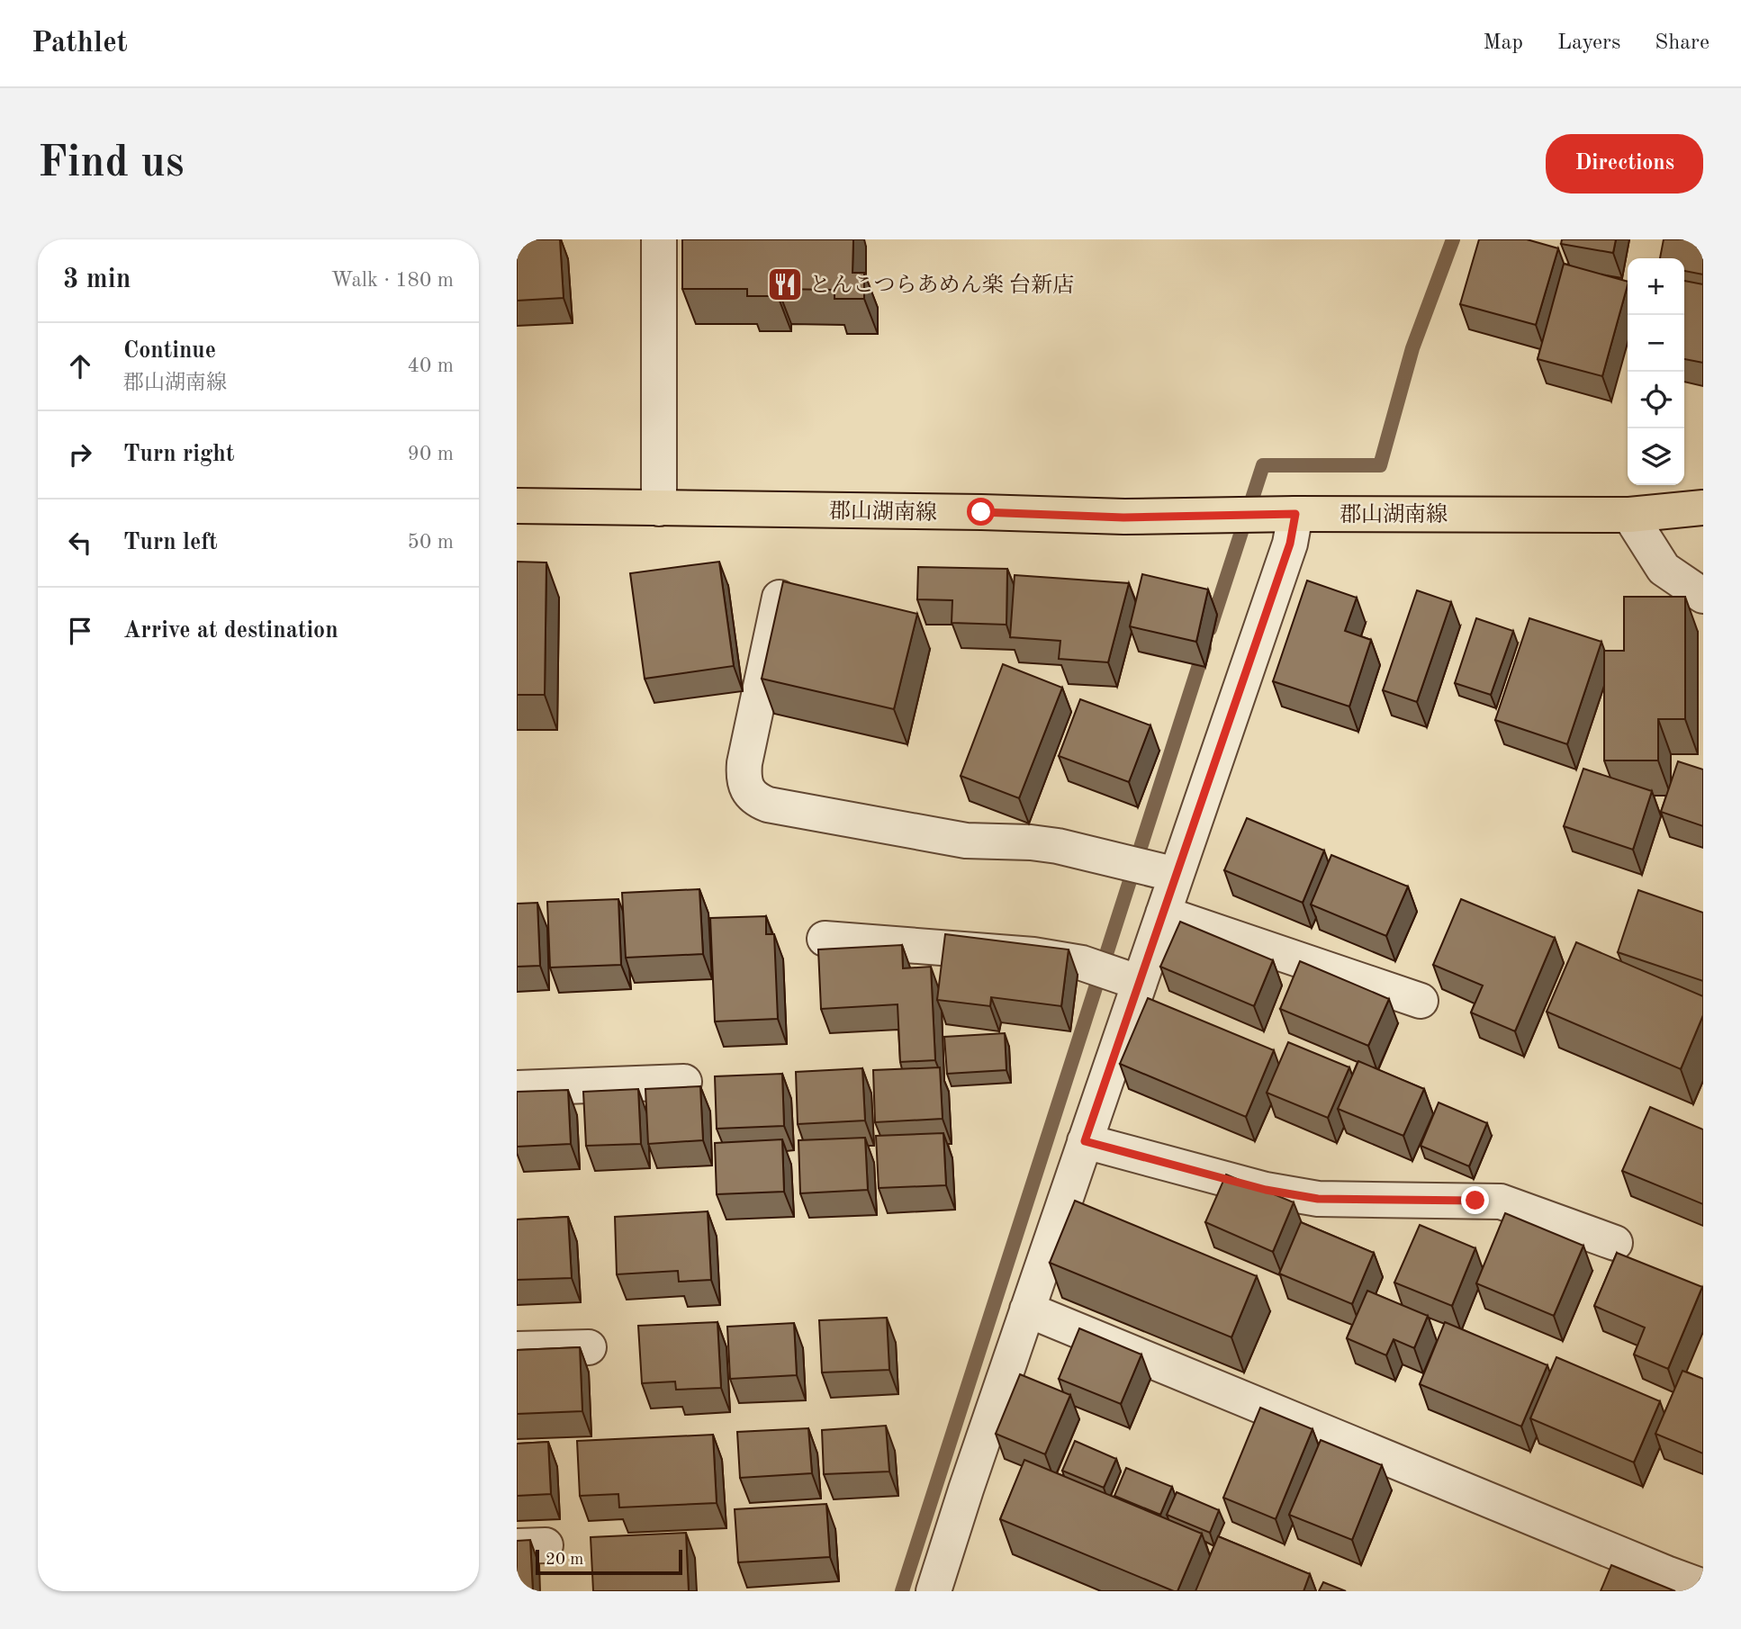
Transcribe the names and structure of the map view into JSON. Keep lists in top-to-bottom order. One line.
{"streets":{"main road":["郡山湖南線"]},"places":{"restaurant":["とんこつらあめん楽 台新店"]},"scale_bar":"20 m","page":{"header":"Pathlet","nav":["Map","Layers","Share"],"buttons":"Directions","title":"Find us","heading":["3 min","Walk · 180 m"],"map_buttons":["+","−"],"list":[["Continue","郡山湖南線","40 m"],["Turn right","90 m"],["Turn left","50 m"],"Arrive at destination"],"scale":"20 m"}}
